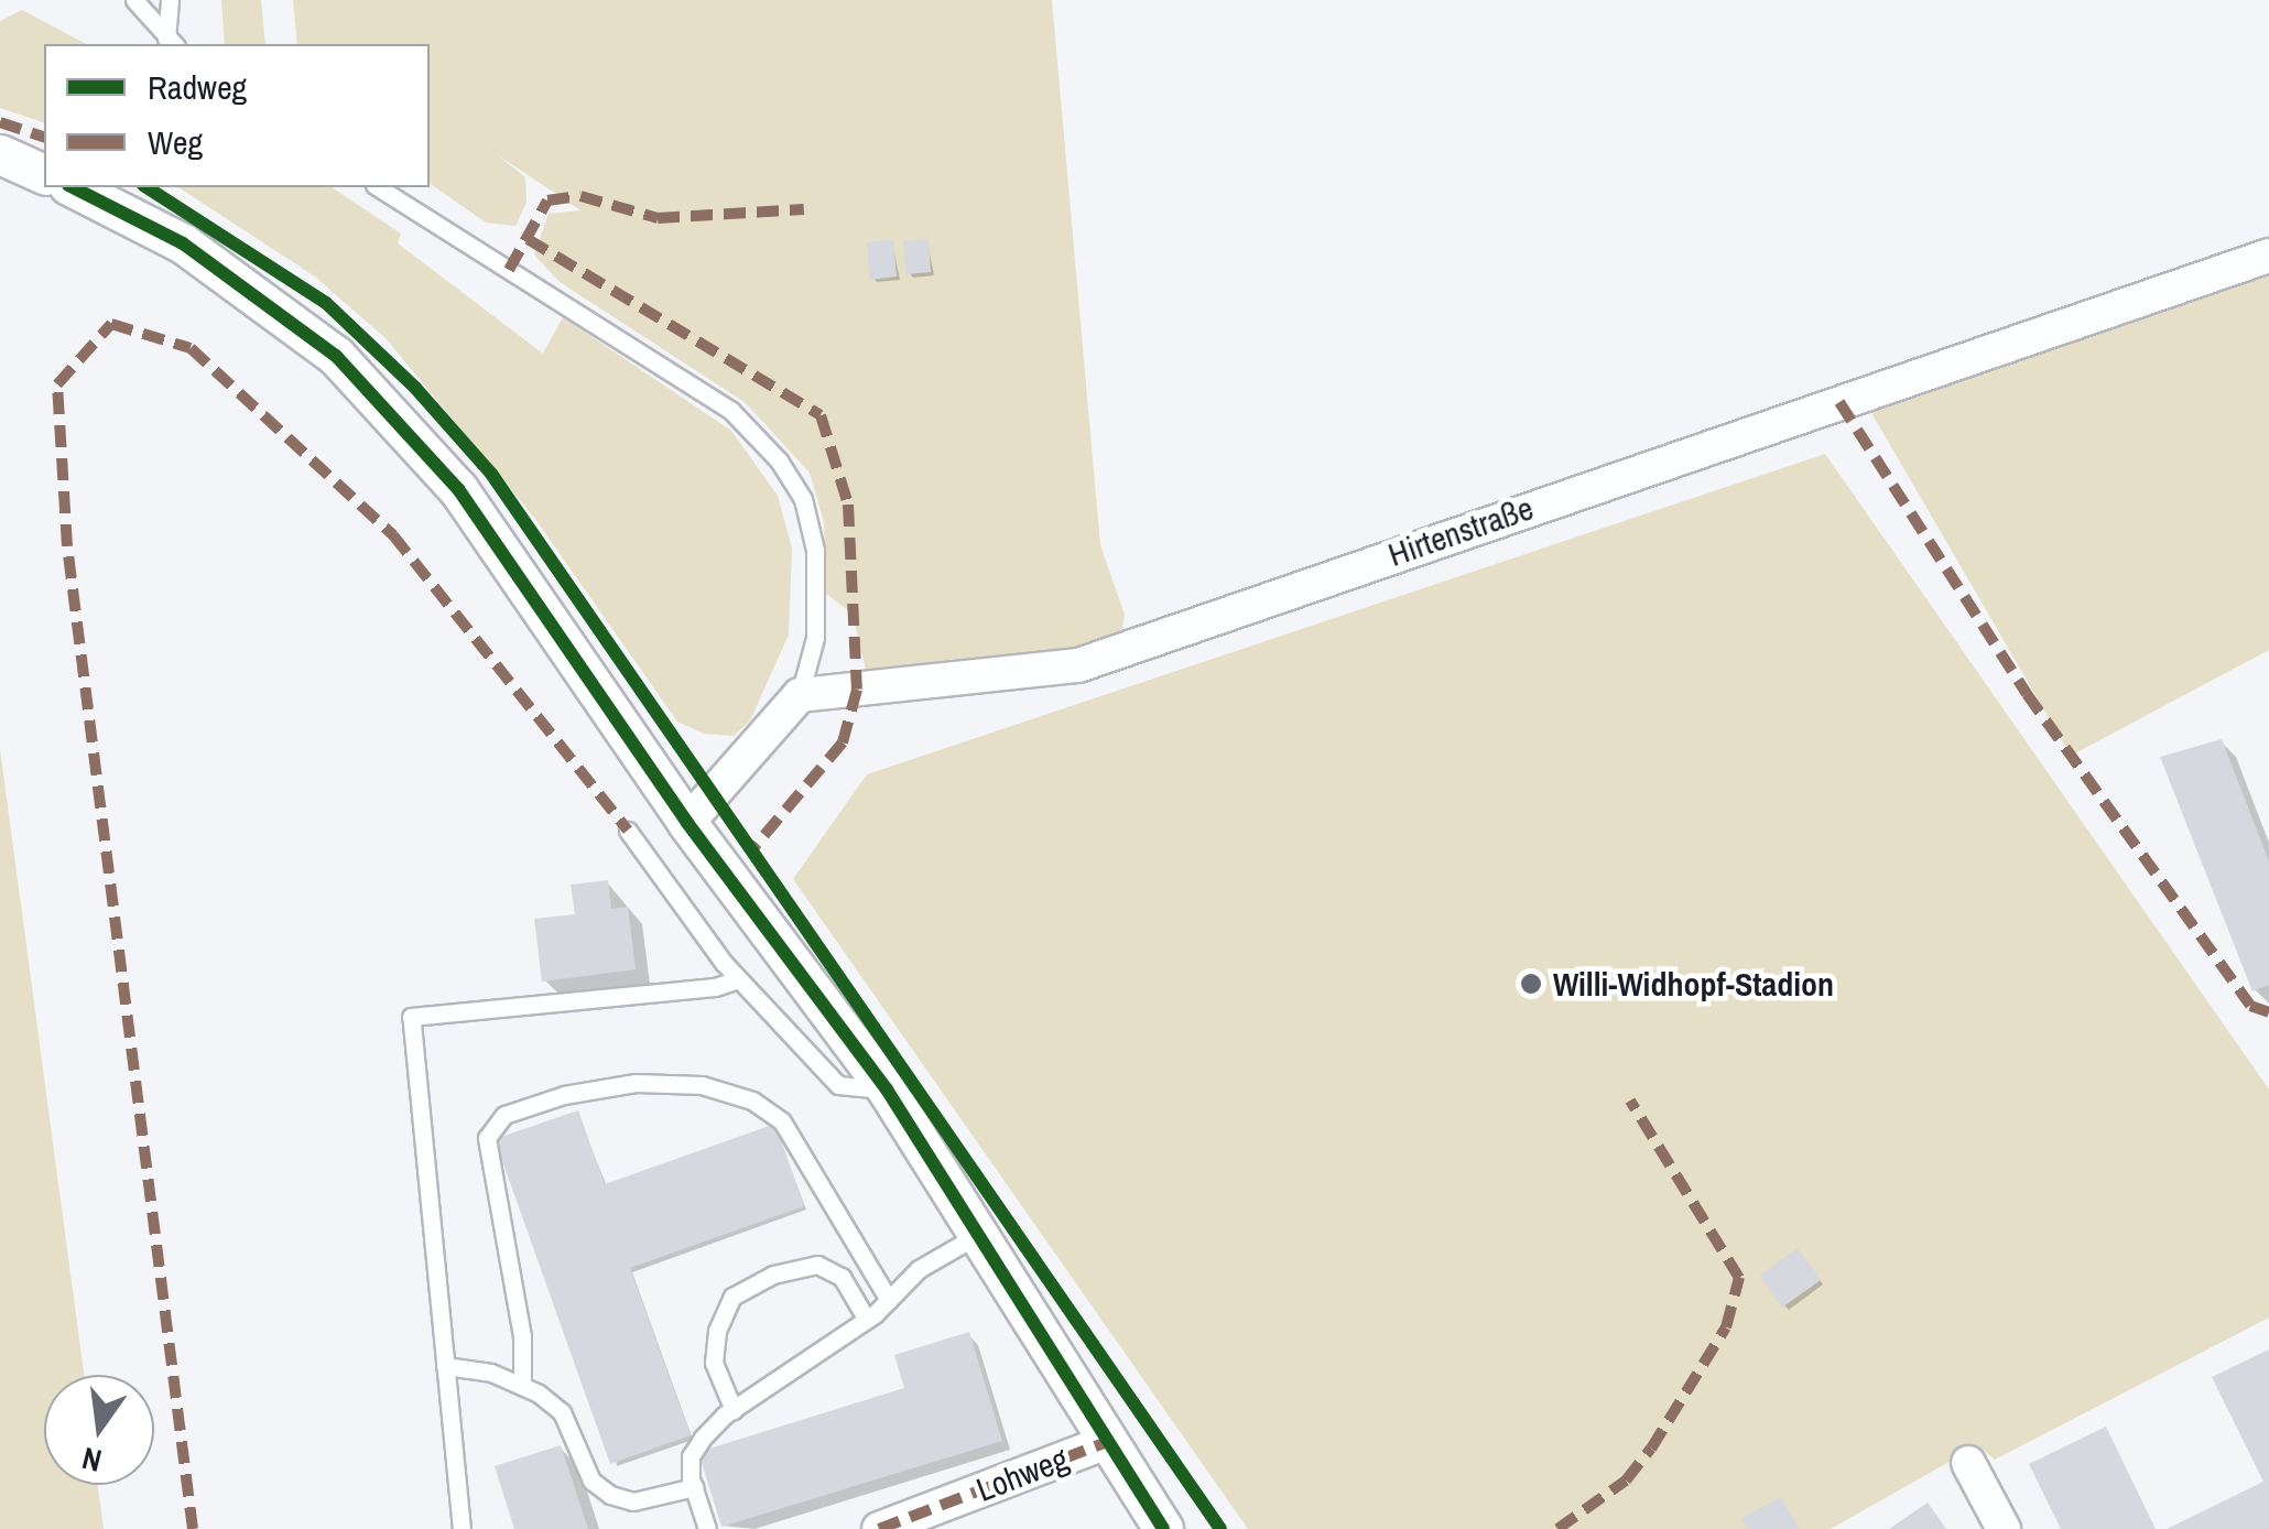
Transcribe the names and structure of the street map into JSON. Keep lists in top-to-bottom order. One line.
{"streets":{"street":["Hirtenstraße","Lohweg"]},"places":["Willi-Widhopf-Stadion"],"legend":["Radweg","Weg"],"north":"bottom"}
